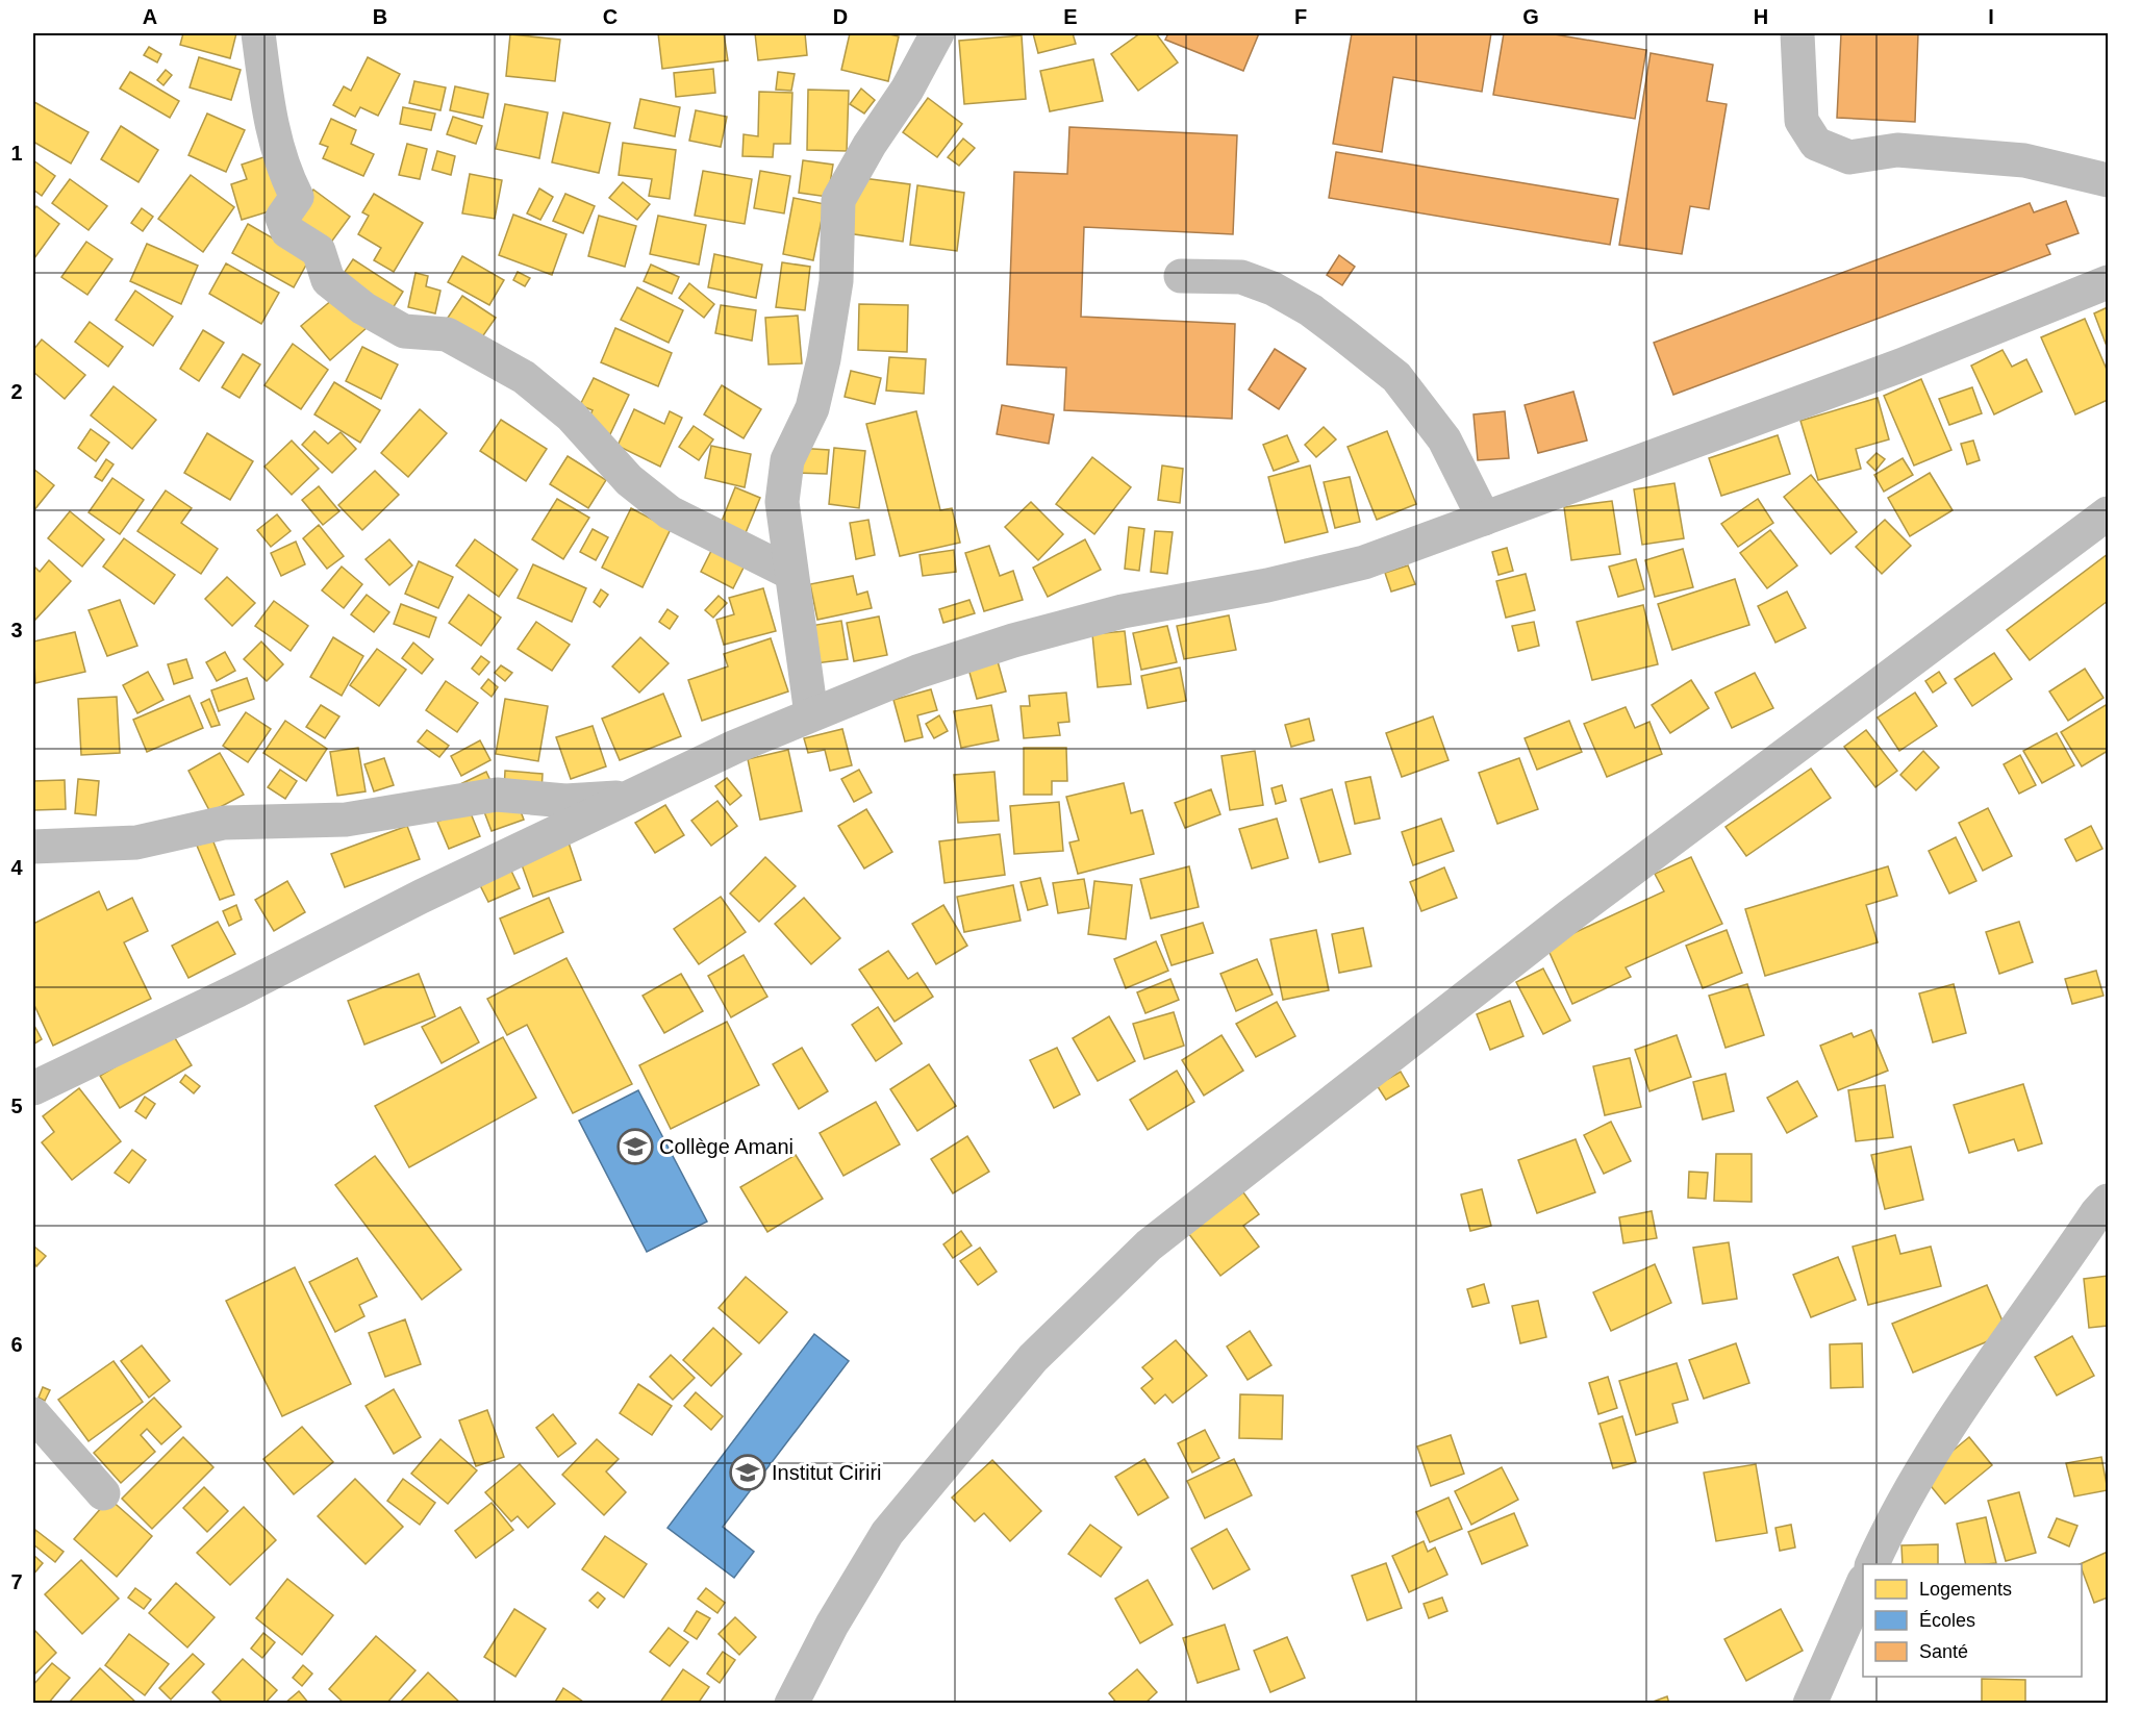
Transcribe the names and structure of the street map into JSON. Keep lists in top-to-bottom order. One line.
{"places":{"school or university":["Collège Amani","Institut Ciriri"]},"legend":["Logements","Écoles","Santé"],"grid":{"columns":["A","B","C","D","E","F","G","H","I"],"rows":["1","2","3","4","5","6","7"]}}
